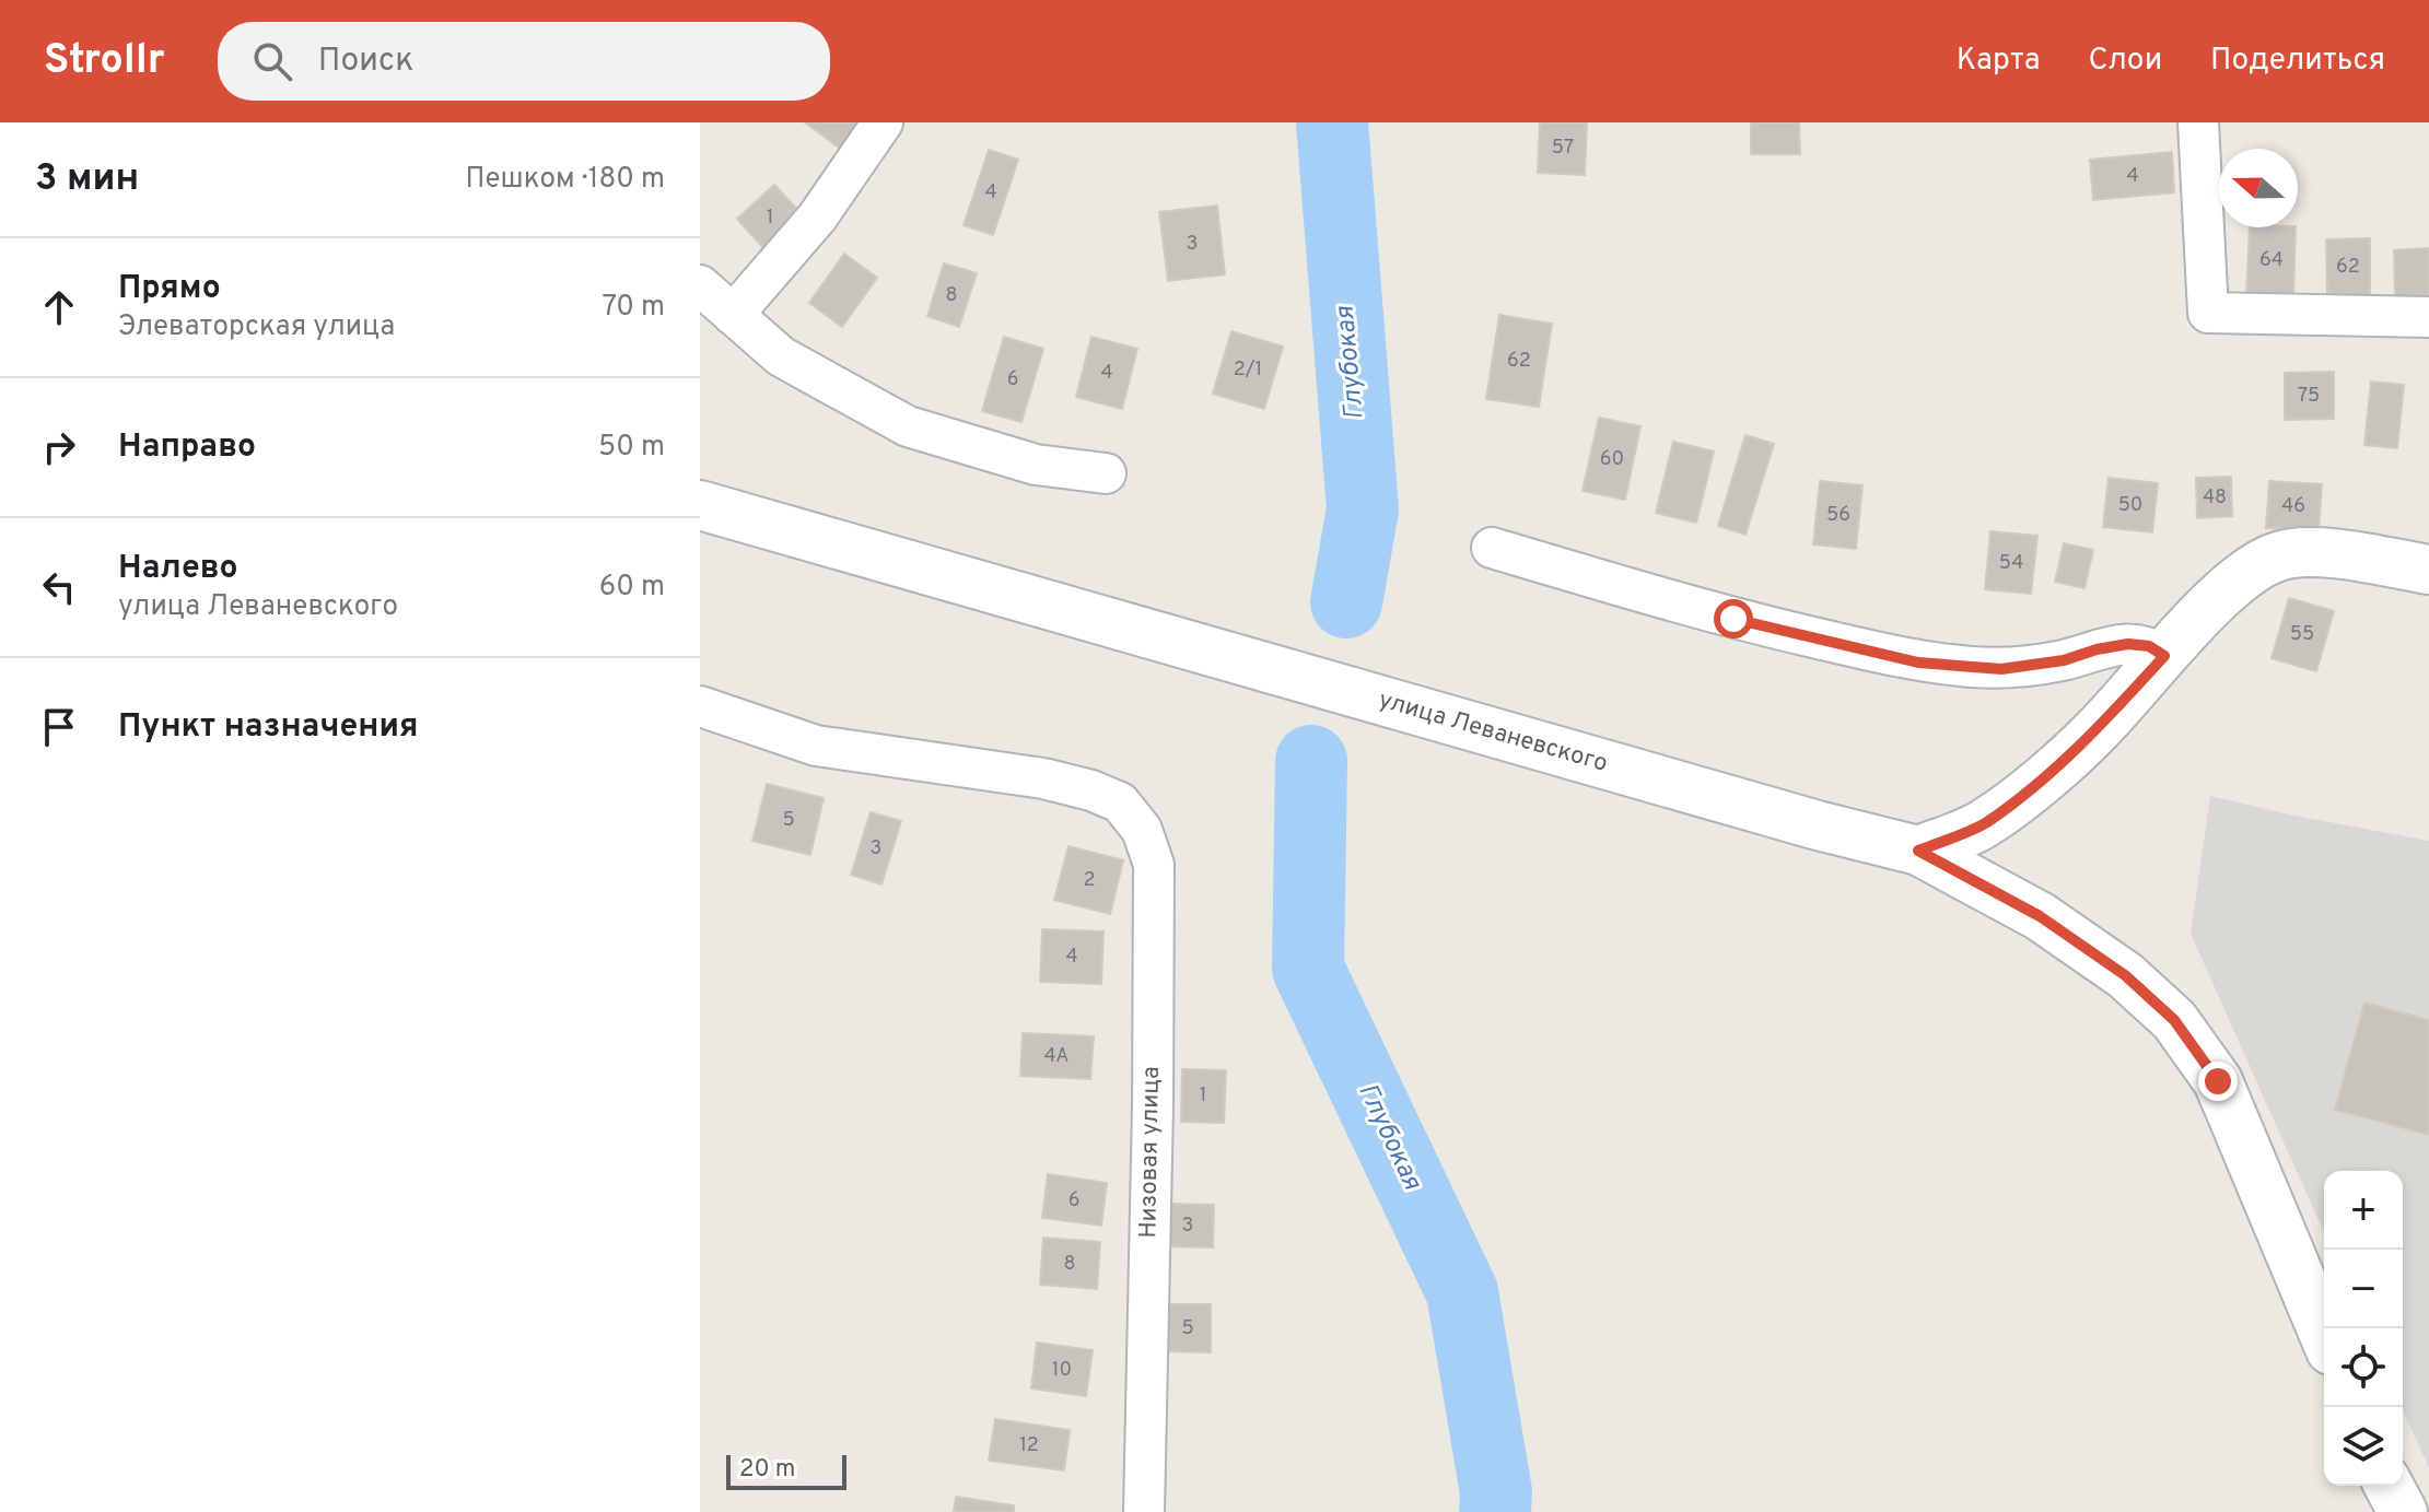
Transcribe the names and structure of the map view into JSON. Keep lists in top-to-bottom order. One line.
{"streets":{"street":["улица Леваневского","Низовая улица"]},"water":["Глубокая"],"house_numbers":["57","4","4","1","3","64","62","8","62","2/1","4","6","75","60","48","50","46","56","54","55","5","3","2","4","4А","1","6","3","8","5","10","12"],"scale_bar":"20 m","north":"left","page":{"header":"Strollr","search":"Поиск","nav":["Карта","Слои","Поделиться"],"heading":["3 мин","Пешком · 180 m"],"list":[["Прямо","Элеваторская улица","70 m"],["Направо","50 m"],["Налево","улица Леваневского","60 m"],"Пункт назначения"],"map_buttons":["+","−"],"scale":"20 m"}}
